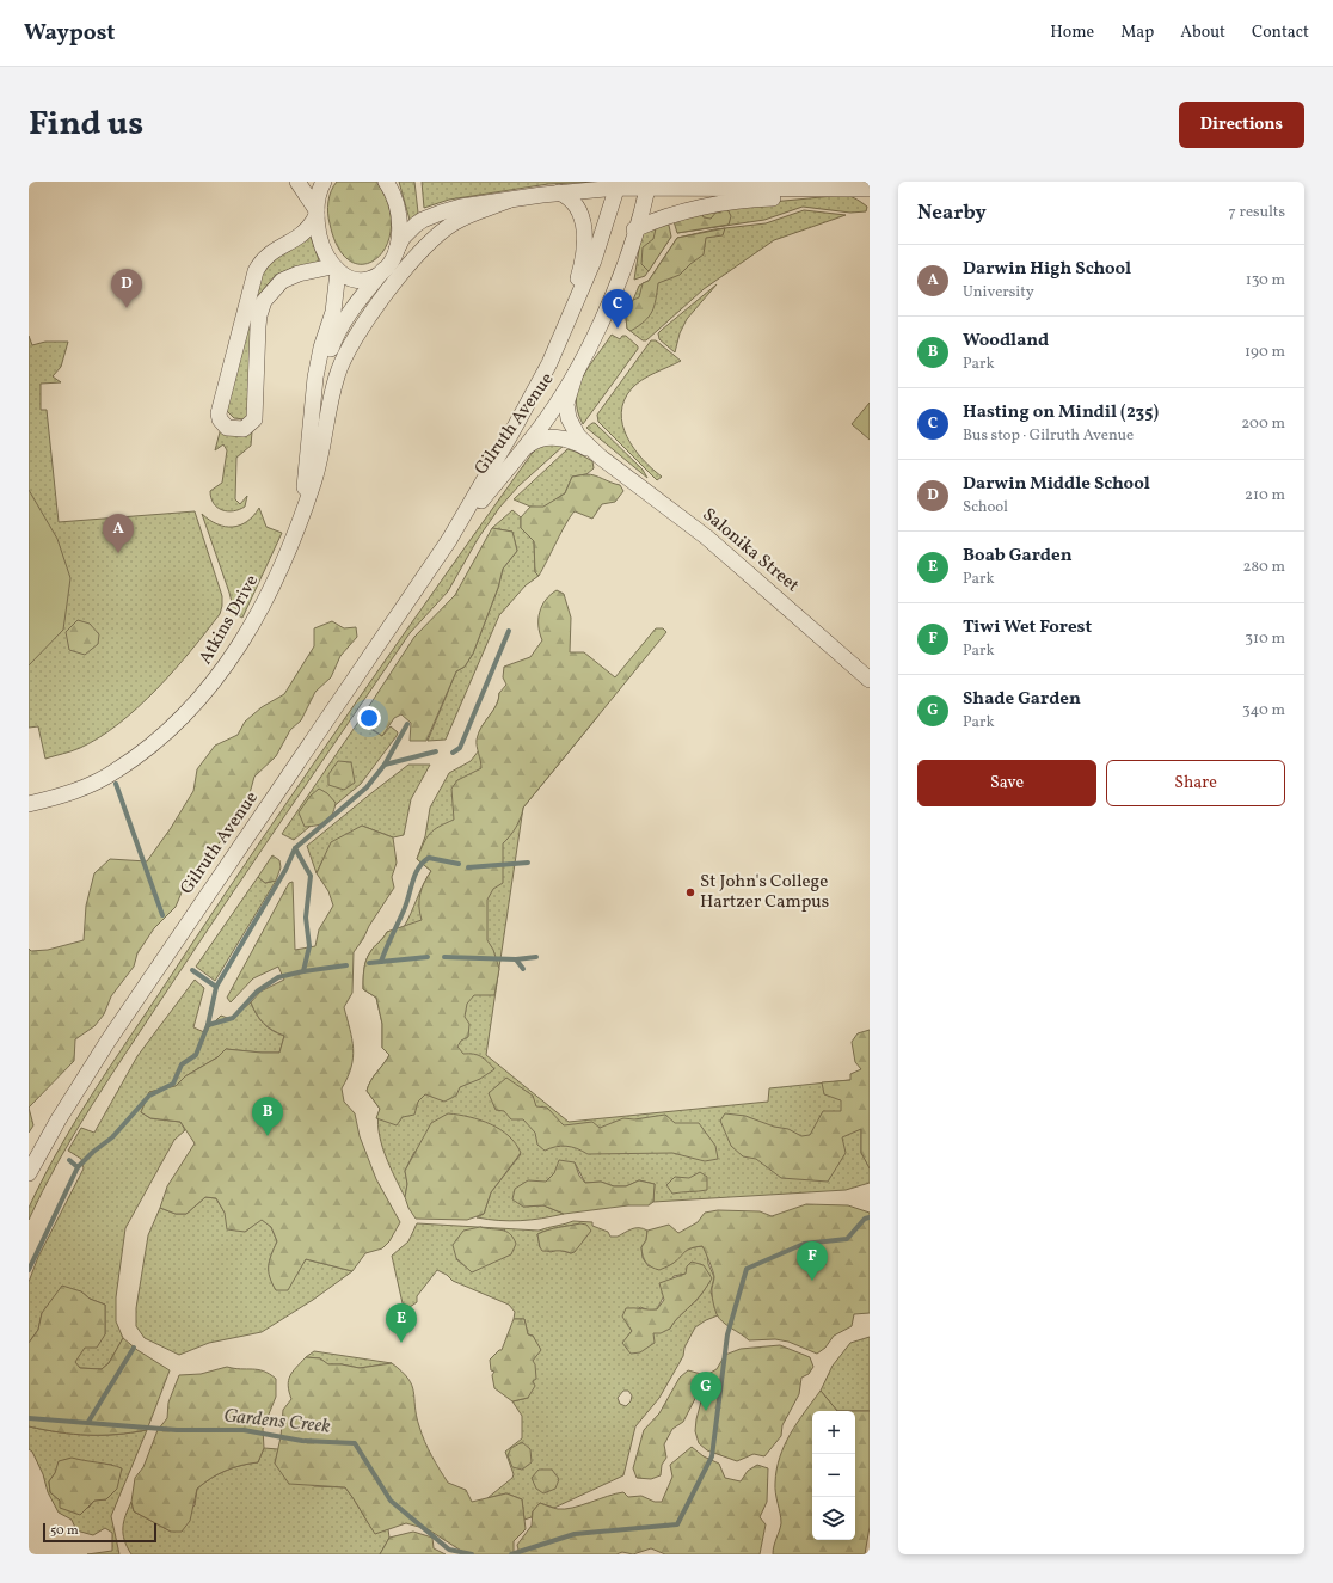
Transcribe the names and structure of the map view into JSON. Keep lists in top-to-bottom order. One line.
{"streets":{"street":["Gilruth Avenue","Salonika Street","Atkins Drive"]},"crossings":[["Gilruth Avenue","Salonika Street"]],"water":["Gardens Creek"],"places":["St John's College Hartzer Campus"],"scale_bar":"50 m","page":{"header":"Waypost","nav":["Home","Map","About","Contact"],"title":"Find us","buttons":["Directions",["Save","Share"]],"heading":["Nearby","7 results"],"list":[{"mark":"A","name":"Darwin High School","note":"University","value":"130 m"},{"mark":"B","name":"Woodland","note":"Park","value":"190 m"},{"mark":"C","name":"Hasting on Mindil (235)","note":"Bus stop · Gilruth Avenue","value":"200 m"},{"mark":"D","name":"Darwin Middle School","note":"School","value":"210 m"},{"mark":"E","name":"Boab Garden","note":"Park","value":"280 m"},{"mark":"F","name":"Tiwi Wet Forest","note":"Park","value":"310 m"},{"mark":"G","name":"Shade Garden","note":"Park","value":"340 m"}],"pins":["D","C","A","B","F","E","G"],"map_buttons":["+","−"],"scale":"50 m"}}
